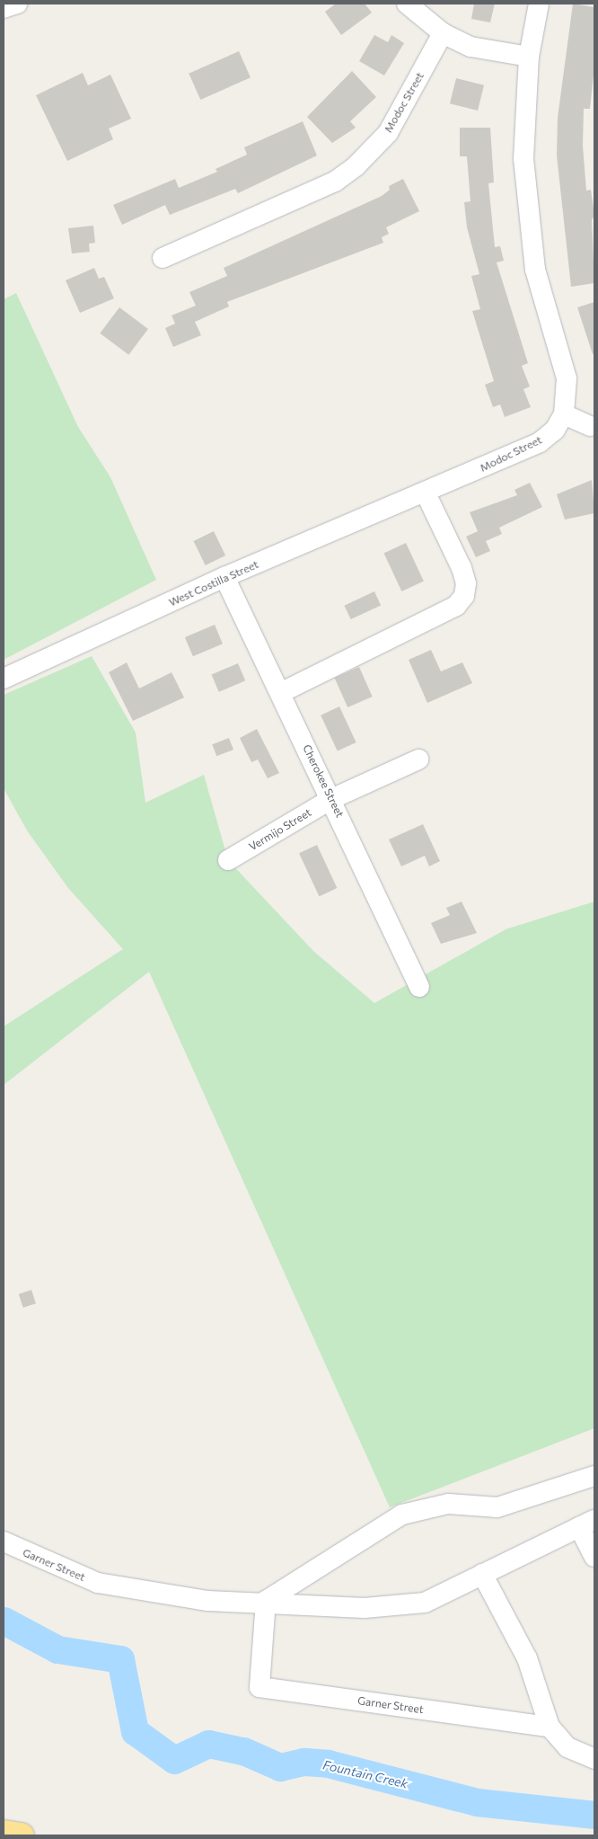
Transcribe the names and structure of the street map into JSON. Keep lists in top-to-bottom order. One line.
{"streets":{"street":["Modoc Street","West Costilla Street","Cherokee Street","Vermijo Street","Garner Street"]},"crossings":[["Modoc Street","West Costilla Street"],["West Costilla Street","Cherokee Street"],["Cherokee Street","Vermijo Street"]],"water":["Fountain Creek"]}
